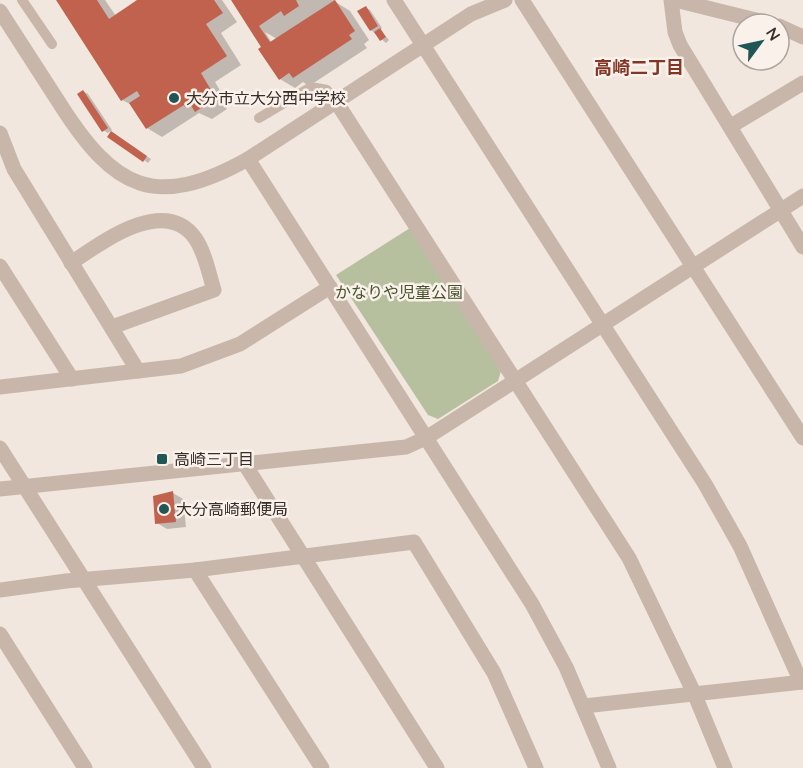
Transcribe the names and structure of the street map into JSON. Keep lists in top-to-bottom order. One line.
{"districts":["高崎二丁目"],"parks":["かなりや児童公園"],"places":{"other":["大分市立大分西中学校","大分高崎郵便局"],"transit":["高崎三丁目"]},"north":"top right"}
